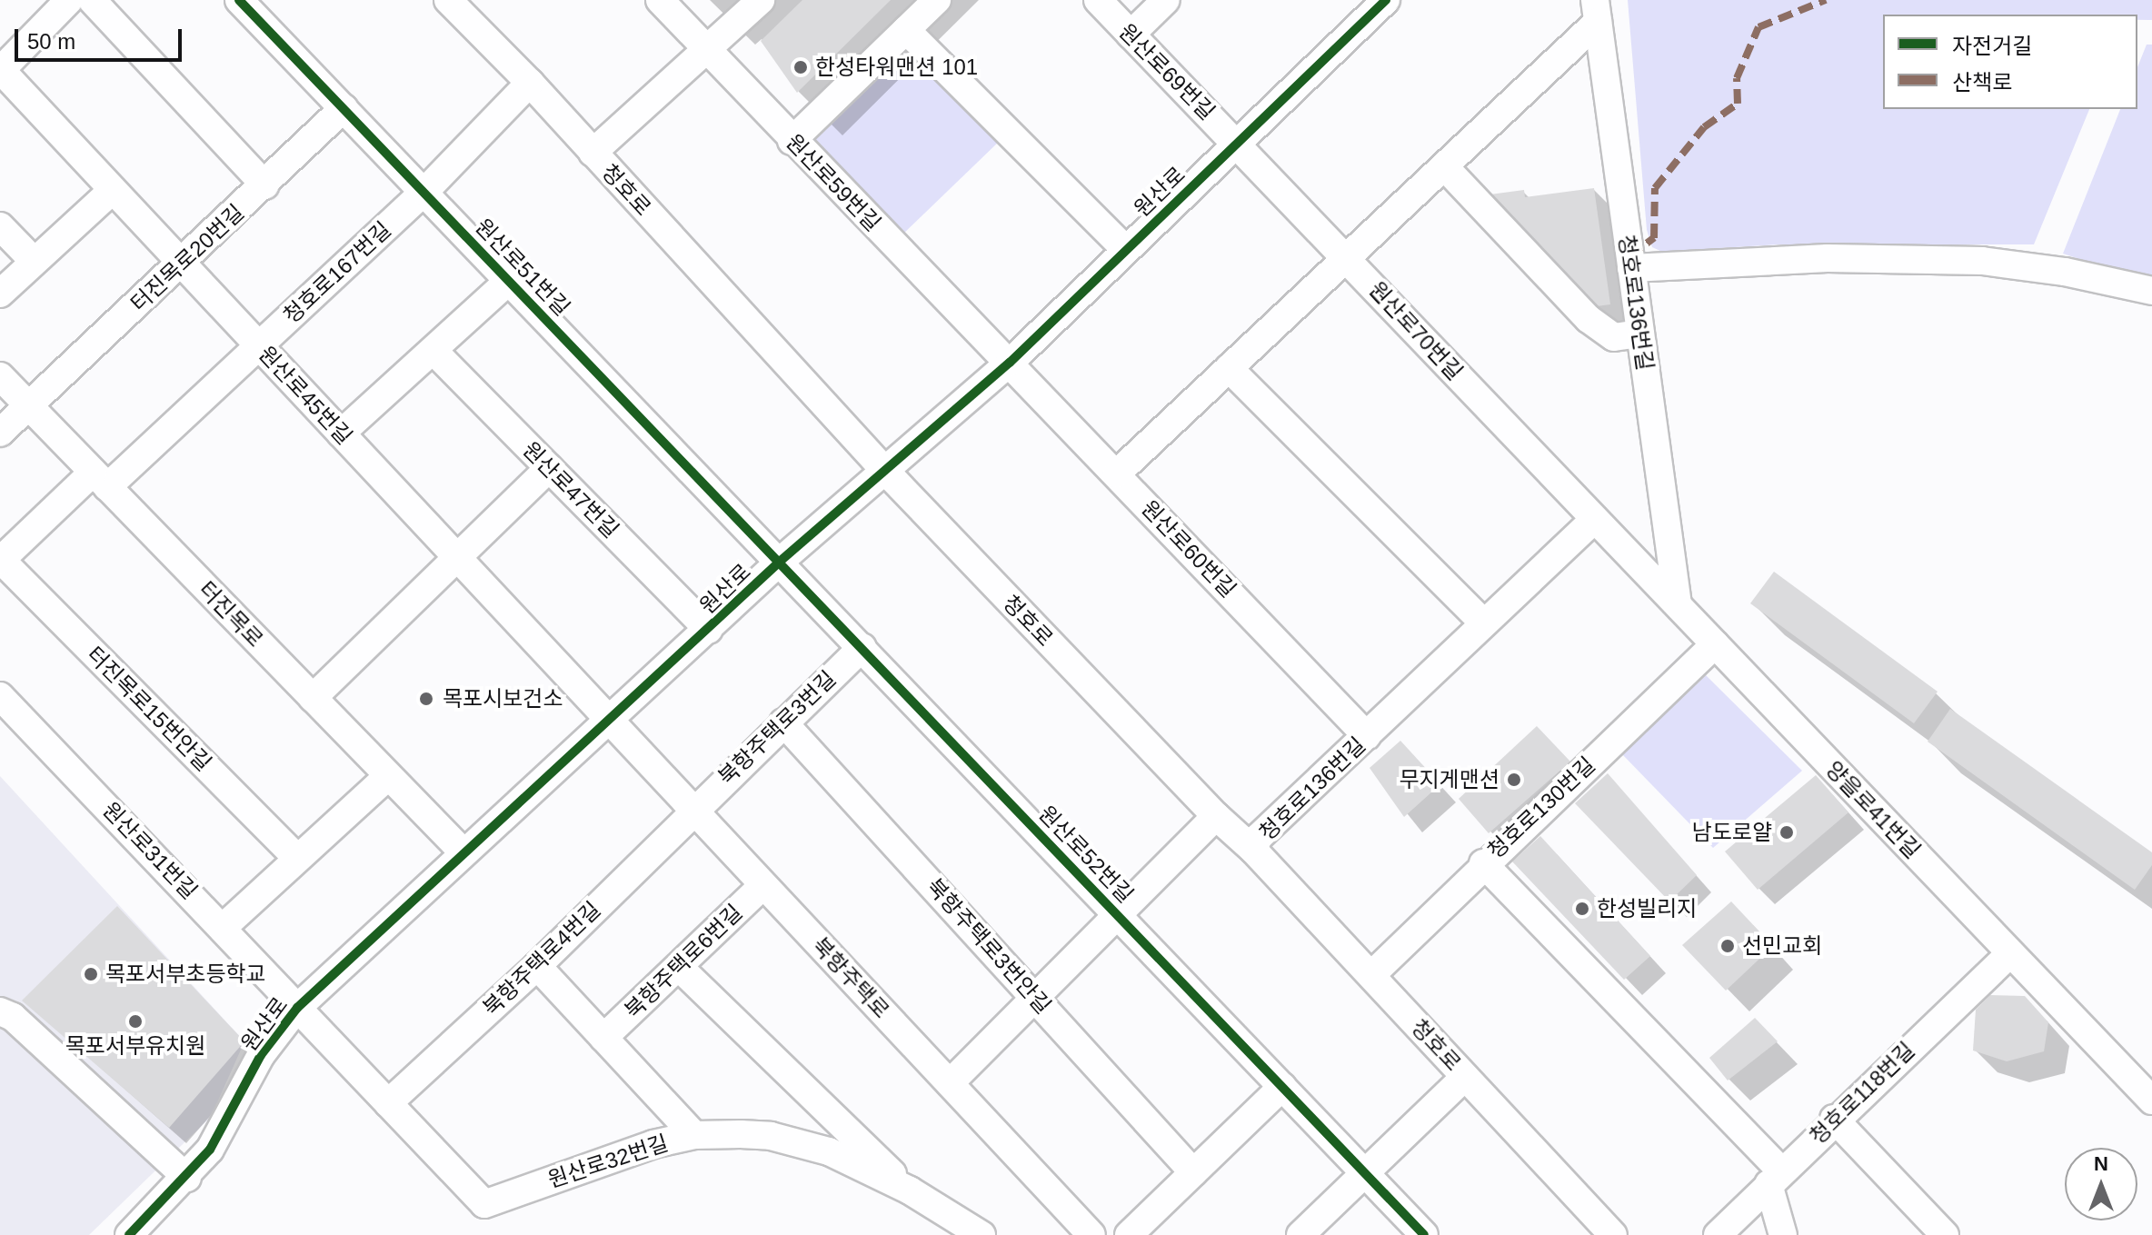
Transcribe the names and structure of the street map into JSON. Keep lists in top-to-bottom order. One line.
{"streets":{"street":["원산로69번길","원산로59번길","청호로","원산로","터진목로20번길","원산로51번길","청호로167번길","청호로136번길","원산로70번길","원산로45번길","원산로47번길","원산로60번길","터진목로","터진목로15번안길","북항주택로3번길","청호로130번길","양을로41번길","원산로31번길","원산로52번길","북항주택로3번안길","북항주택로4번길","북항주택로6번길","북항주택로","청호로118번길","원산로32번길"]},"crossings":[["원산로69번길","원산로"],["원산로69번길","원산로70번길"],["원산로59번길","원산로"],["원산로59번길","원산로60번길"],["청호로","원산로"],["청호로","청호로167번길"],["청호로","청호로136번길"],["청호로","청호로130번길"],["원산로","원산로51번길"],["원산로","원산로70번길"],["원산로","원산로45번길"],["원산로","원산로47번길"],["원산로","원산로60번길"],["원산로","터진목로"],["원산로","원산로31번길"],["원산로","원산로52번길"],["원산로","북항주택로"],["원산로","원산로32번길"],["터진목로20번길","원산로51번길"],["터진목로20번길","원산로45번길"],["터진목로20번길","터진목로"],["원산로51번길","청호로167번길"],["원산로51번길","원산로45번길"],["원산로51번길","원산로47번길"],["원산로51번길","원산로52번길"],["청호로167번길","원산로45번길"],["청호로167번길","터진목로"],["청호로167번길","터진목로15번안길"],["청호로136번길","원산로70번길"],["청호로136번길","원산로60번길"],["청호로136번길","양을로41번길"],["원산로70번길","양을로41번길"],["원산로45번길","북항주택로"],["북항주택로3번길","원산로52번길"],["북항주택로3번길","북항주택로3번안길"],["북항주택로3번길","북항주택로4번길"],["북항주택로3번길","북항주택로"],["청호로130번길","양을로41번길"],["양을로41번길","청호로118번길"],["원산로31번길","원산로32번길"],["북항주택로4번길","북항주택로"],["북항주택로4번길","원산로32번길"],["북항주택로6번길","북항주택로"]],"places":["한성타워맨션 101","목포시보건소","무지게맨션","남도로얄","한성빌리지","선민교회","목포서부초등학교","목포서부유치원"],"legend":["자전거길","산책로"],"scale_bar":"50 m","north":"top"}
